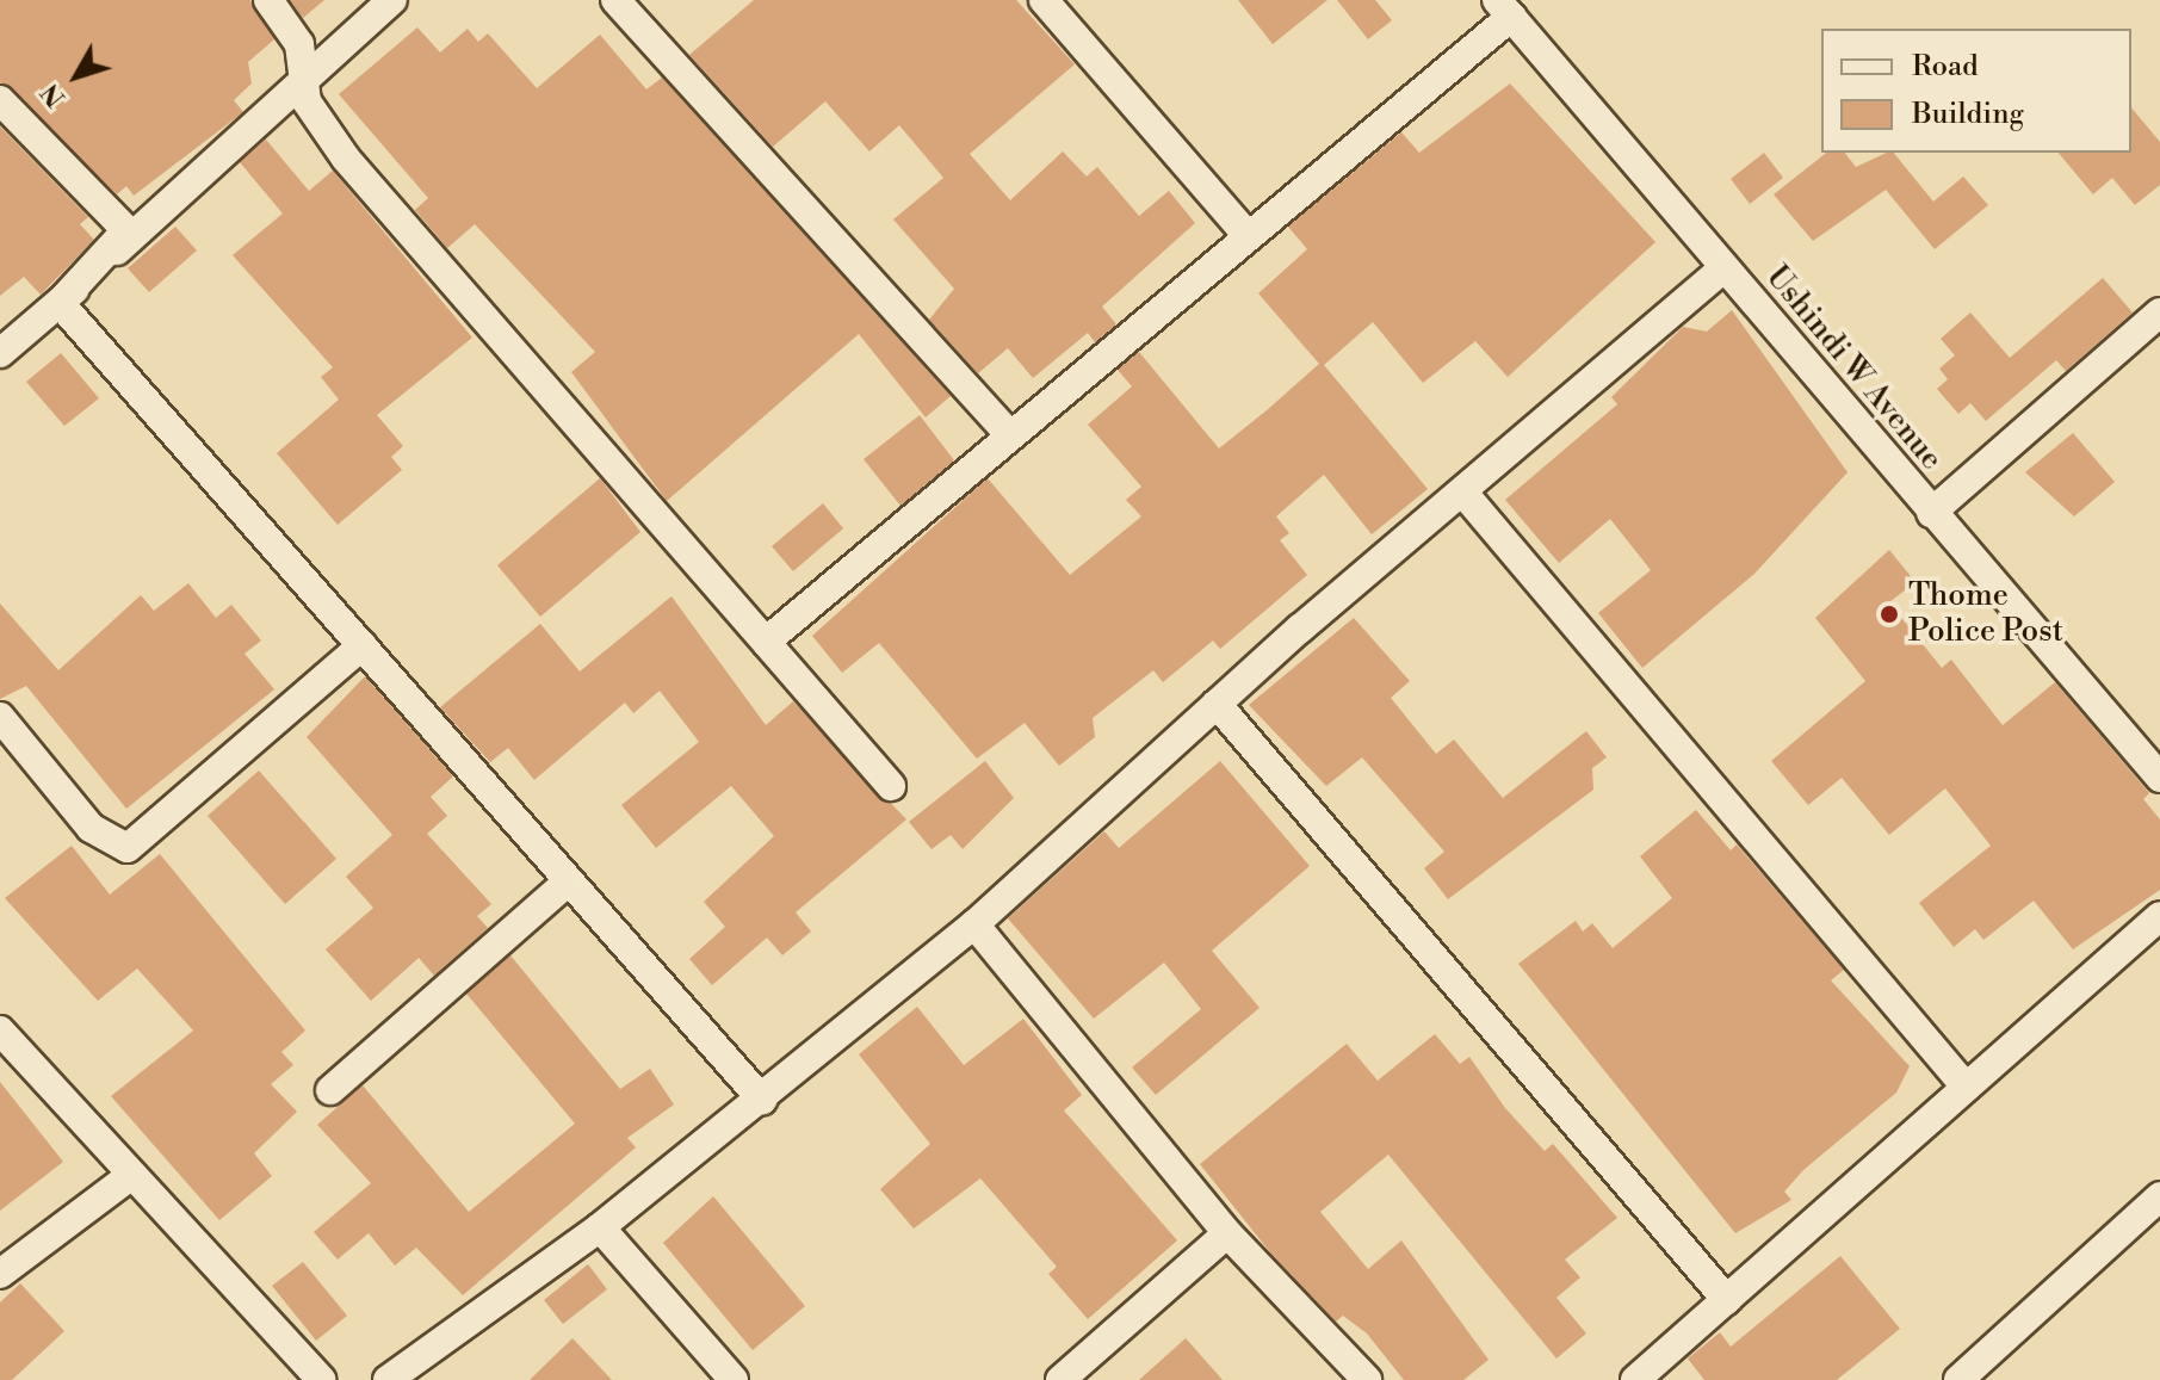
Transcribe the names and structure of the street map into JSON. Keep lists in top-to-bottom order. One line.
{"streets":{"street":["Ushindi W Avenue"]},"places":["Thome Police Post"],"legend":["Road","Building"],"north":"bottom left"}
